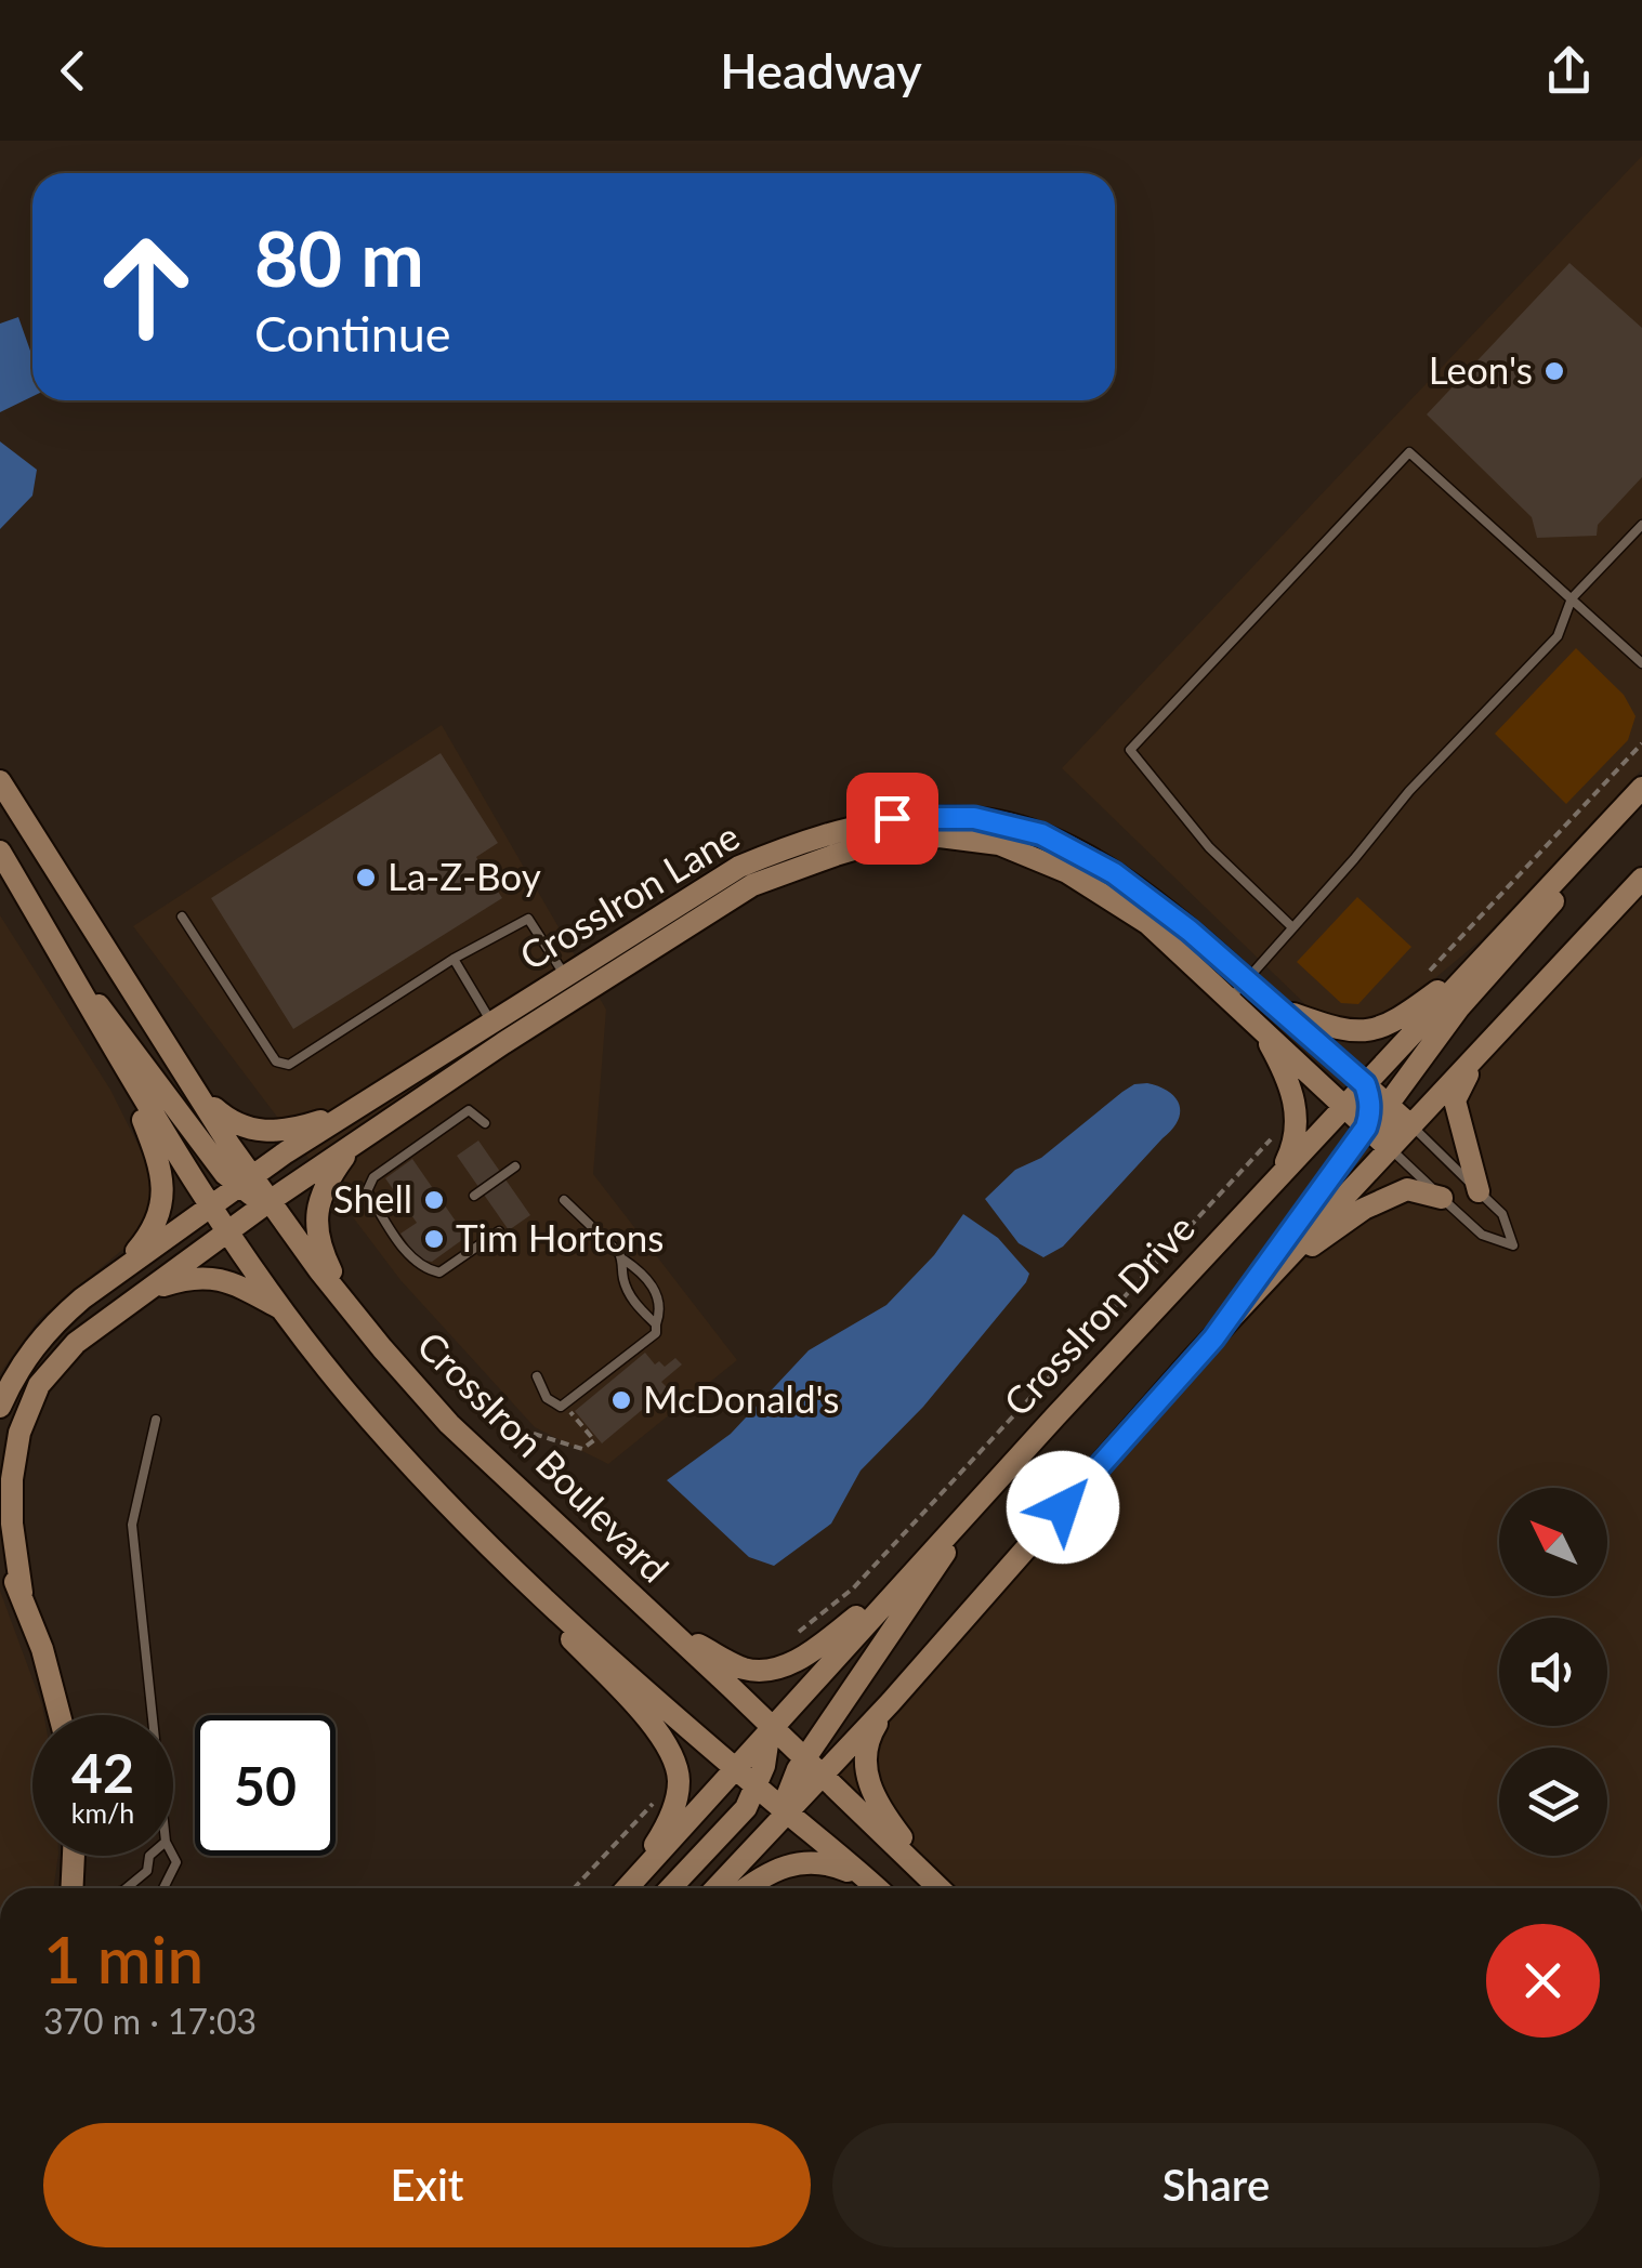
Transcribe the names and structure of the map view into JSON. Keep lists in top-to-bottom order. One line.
{"streets":{"street":["CrossIron Lane","CrossIron Drive","CrossIron Boulevard"]},"crossings":[["CrossIron Lane","CrossIron Boulevard"],["CrossIron Drive","CrossIron Boulevard"]],"places":["Leon's","La-Z-Boy","Shell","Tim Hortons","McDonald's"],"north":"top left","page":{"header":"Headway","turn":["80 m","Continue"],"speed":"42 km/h","limit":"50","heading":["1 min","370 m · 17:03"],"buttons":["Exit","Share"]}}
